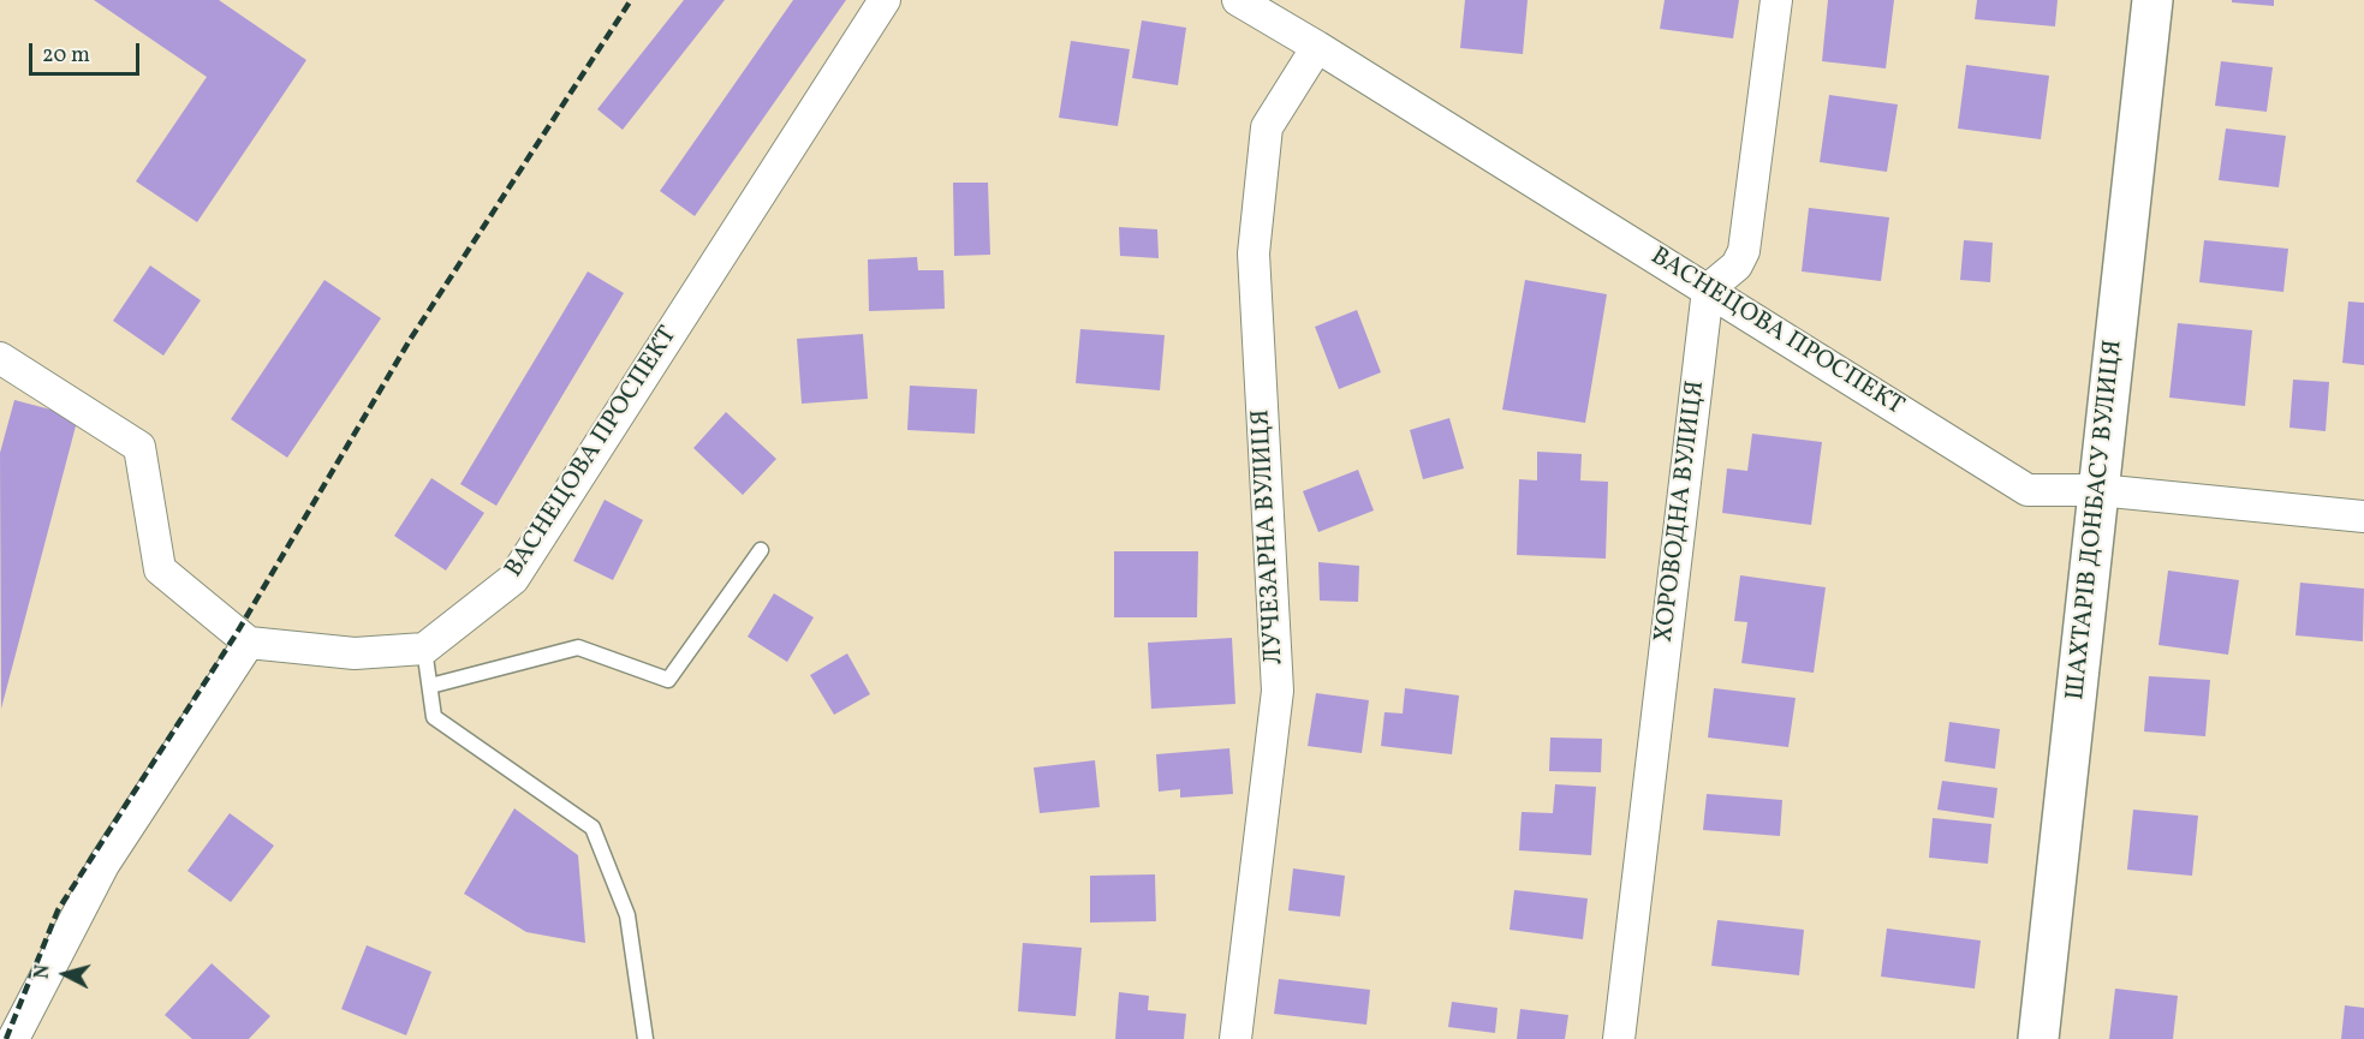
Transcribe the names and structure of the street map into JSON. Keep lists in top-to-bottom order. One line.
{"streets":{"street":["ВАСНЕЦОВА ПРОСПЕКТ","ХОРОВОДНА ВУЛИЦЯ","ШАХТАРІВ ДОНБАСУ ВУЛИЦЯ","ЛУЧЕЗАРНА ВУЛИЦЯ"]},"crossings":[["ВАСНЕЦОВА ПРОСПЕКТ","ХОРОВОДНА ВУЛИЦЯ"],["ВАСНЕЦОВА ПРОСПЕКТ","ШАХТАРІВ ДОНБАСУ ВУЛИЦЯ"],["ВАСНЕЦОВА ПРОСПЕКТ","ЛУЧЕЗАРНА ВУЛИЦЯ"]],"scale_bar":"20 m","north":"left"}
